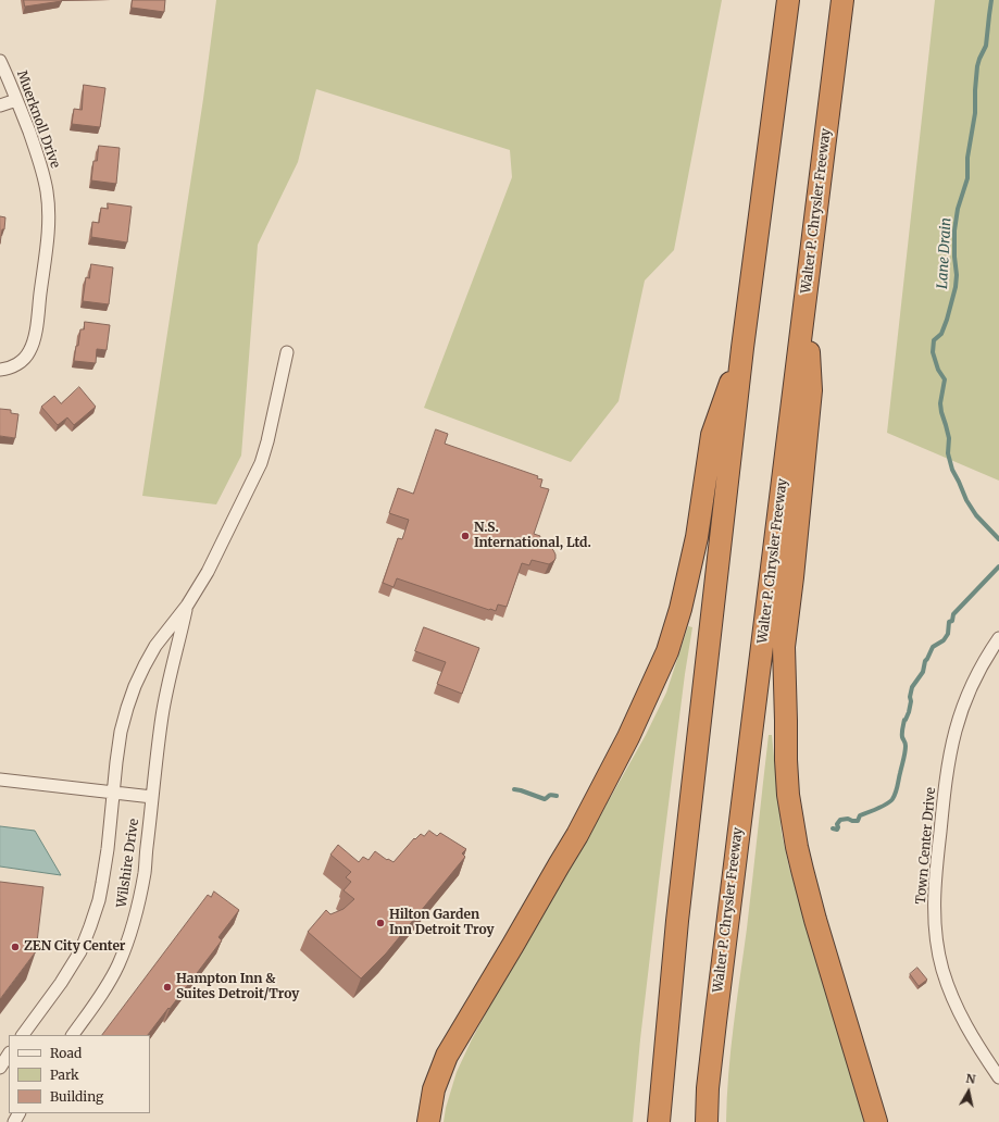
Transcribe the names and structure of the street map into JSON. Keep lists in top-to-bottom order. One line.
{"streets":{"highway":["Walter P. Chrysler Freeway"],"street":["Muerknoll Drive","Town Center Drive","Wilshire Drive"]},"water":["Lane Drain"],"places":["N.S. International, Ltd.","Hilton Garden Inn Detroit Troy","ZEN City Center","Hampton Inn & Suites Detroit/Troy"],"legend":["Road","Park","Building"],"north":"top"}
